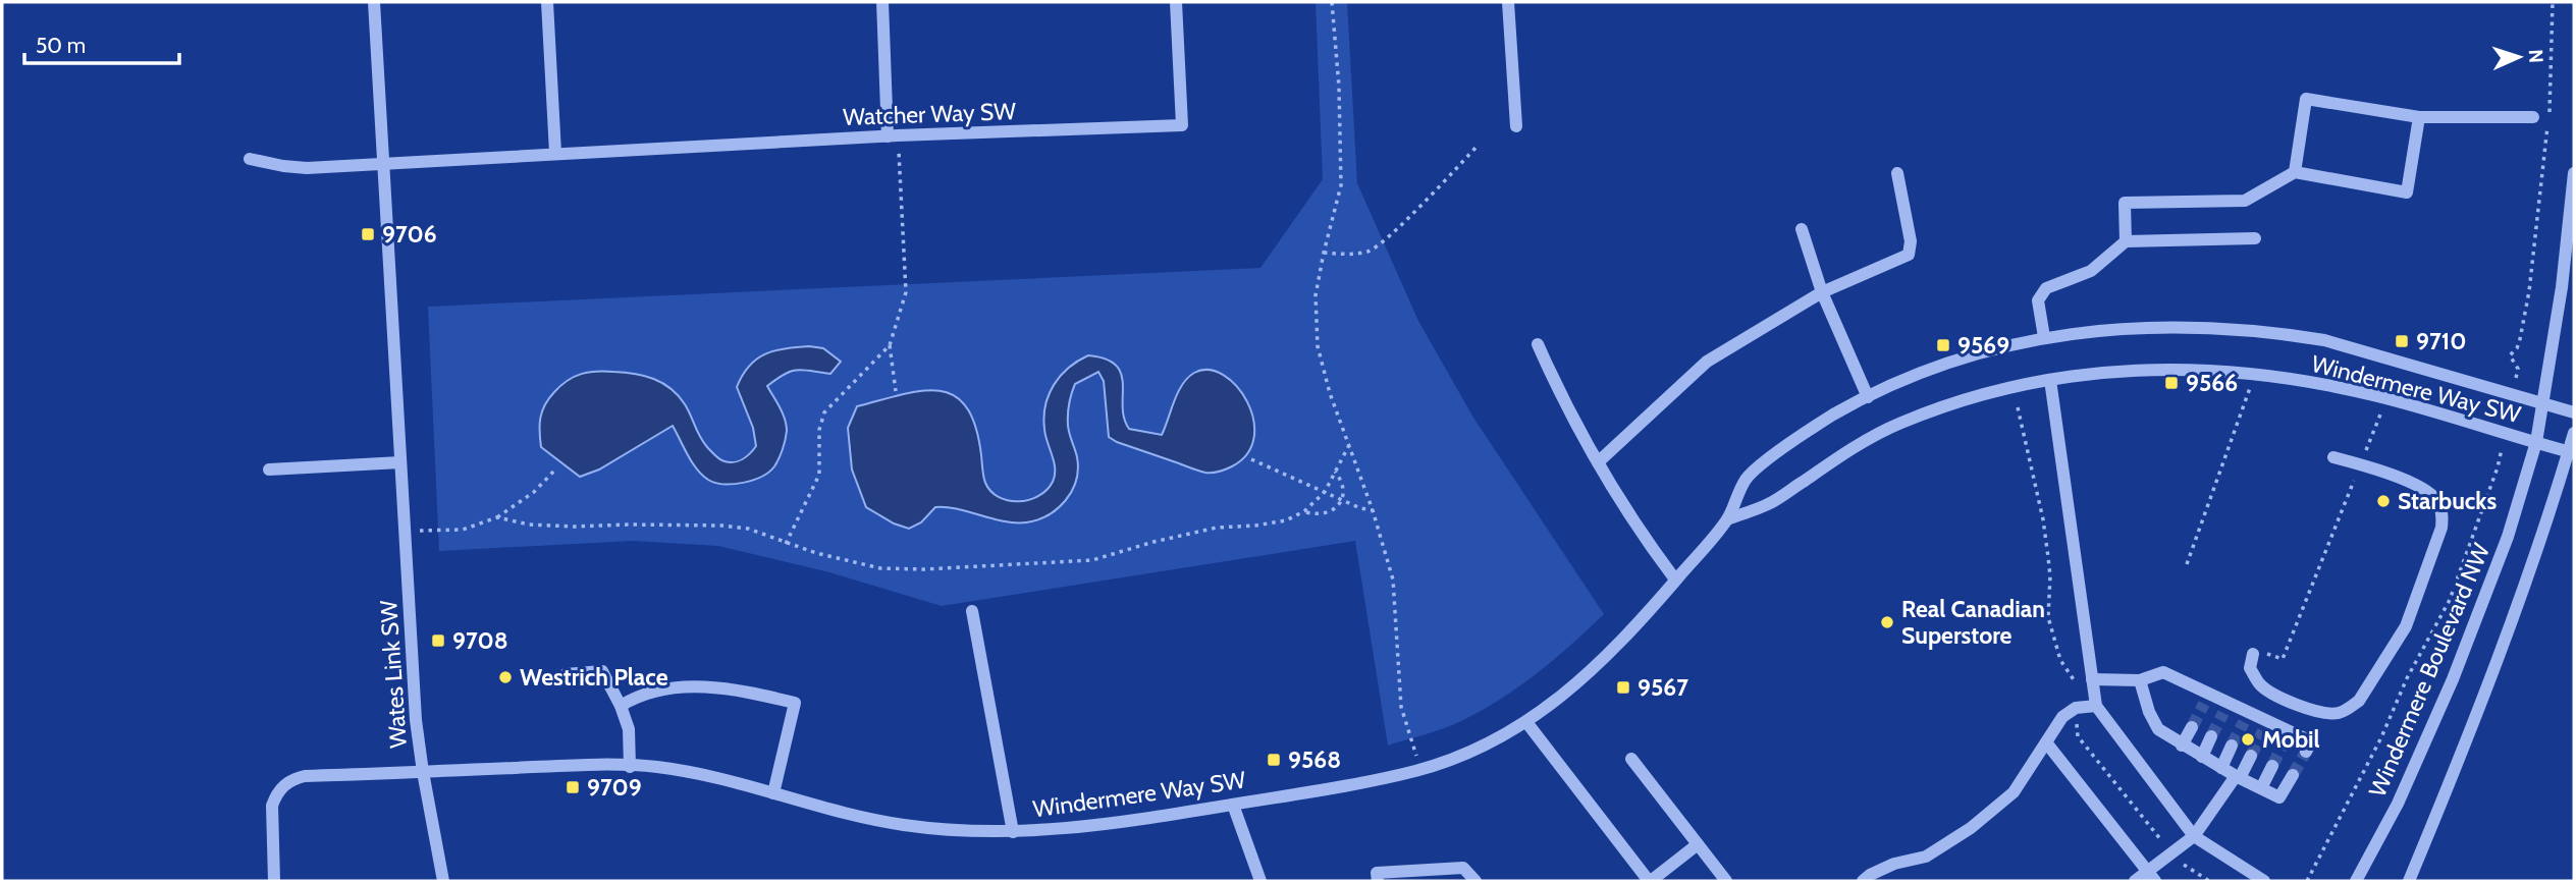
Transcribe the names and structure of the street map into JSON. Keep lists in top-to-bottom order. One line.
{"streets":{"street":["Watcher Way SW","Windermere Way SW","Windermere Boulevard NW","Wates Link SW"]},"crossings":[["Watcher Way SW","Wates Link SW"],["Windermere Way SW","Windermere Boulevard NW"],["Windermere Way SW","Wates Link SW"]],"places":{"transit":["9706","9710","9569","9566","9708","9567","9568","9709"],"other":["Starbucks","Real Canadian Superstore","Westrich Place","Mobil"]},"scale_bar":"50 m","north":"right"}
